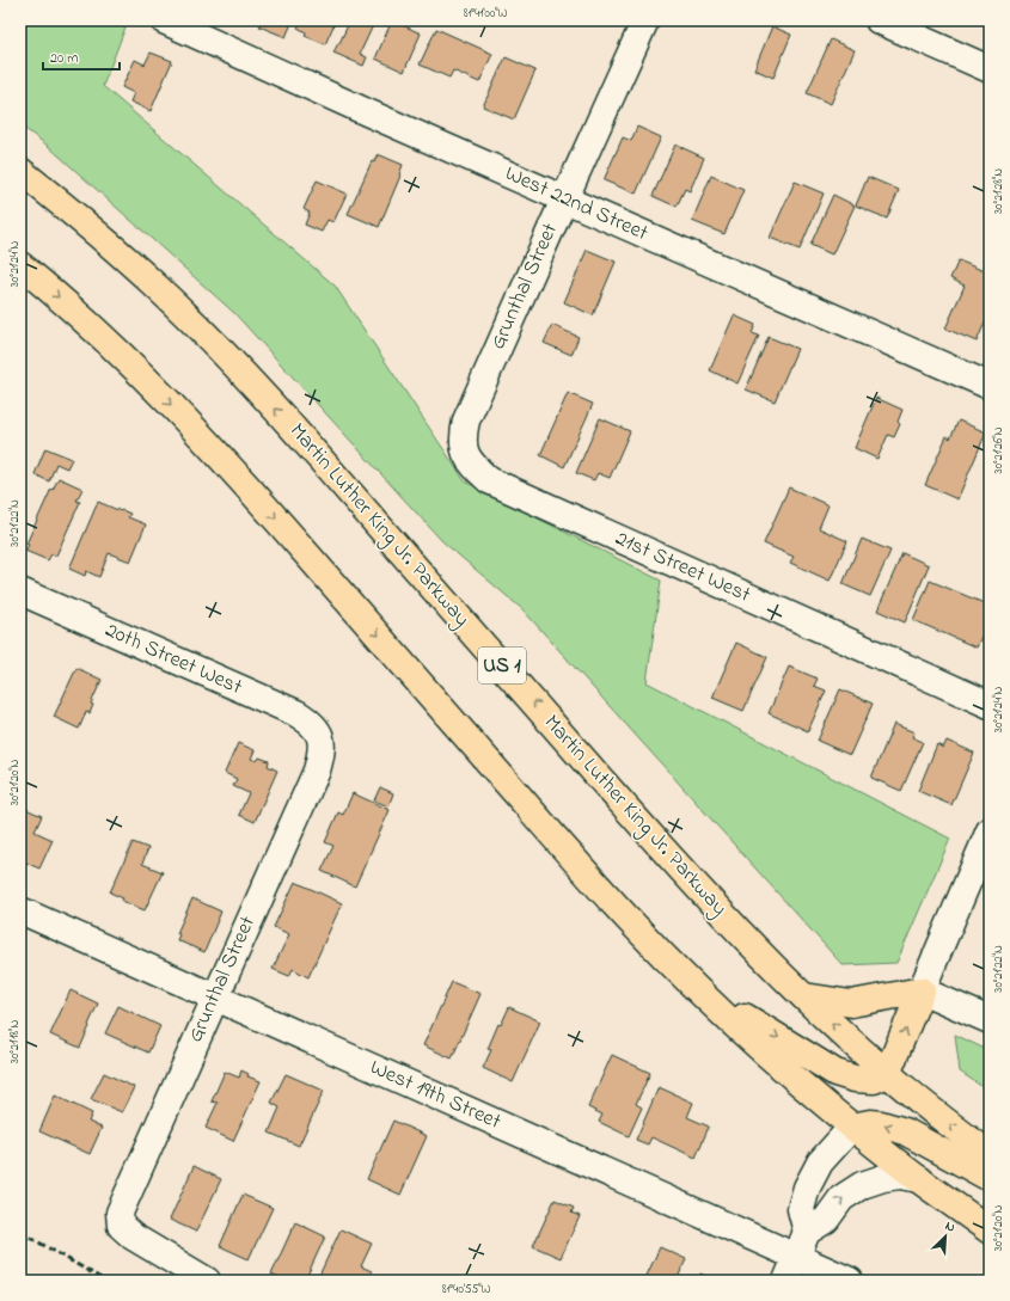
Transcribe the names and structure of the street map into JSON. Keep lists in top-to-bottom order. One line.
{"streets":{"highway":["Martin Luther King Jr. Parkway","US 1"],"street":["West 22nd Street","Grunthal Street","21st Street West","20th Street West","West 19th Street"]},"crossings":[["West 22nd Street","Grunthal Street"],["Grunthal Street","21st Street West"],["Grunthal Street","20th Street West"],["Grunthal Street","West 19th Street"]],"scale_bar":"20 m","north":"top right","coordinates":["81°41'00\"W","30°21'28\"N","30°21'24\"N","30°21'26\"N","30°21'22\"N","30°21'20\"N","30°21'18\"N","81°40'55\"W"]}
